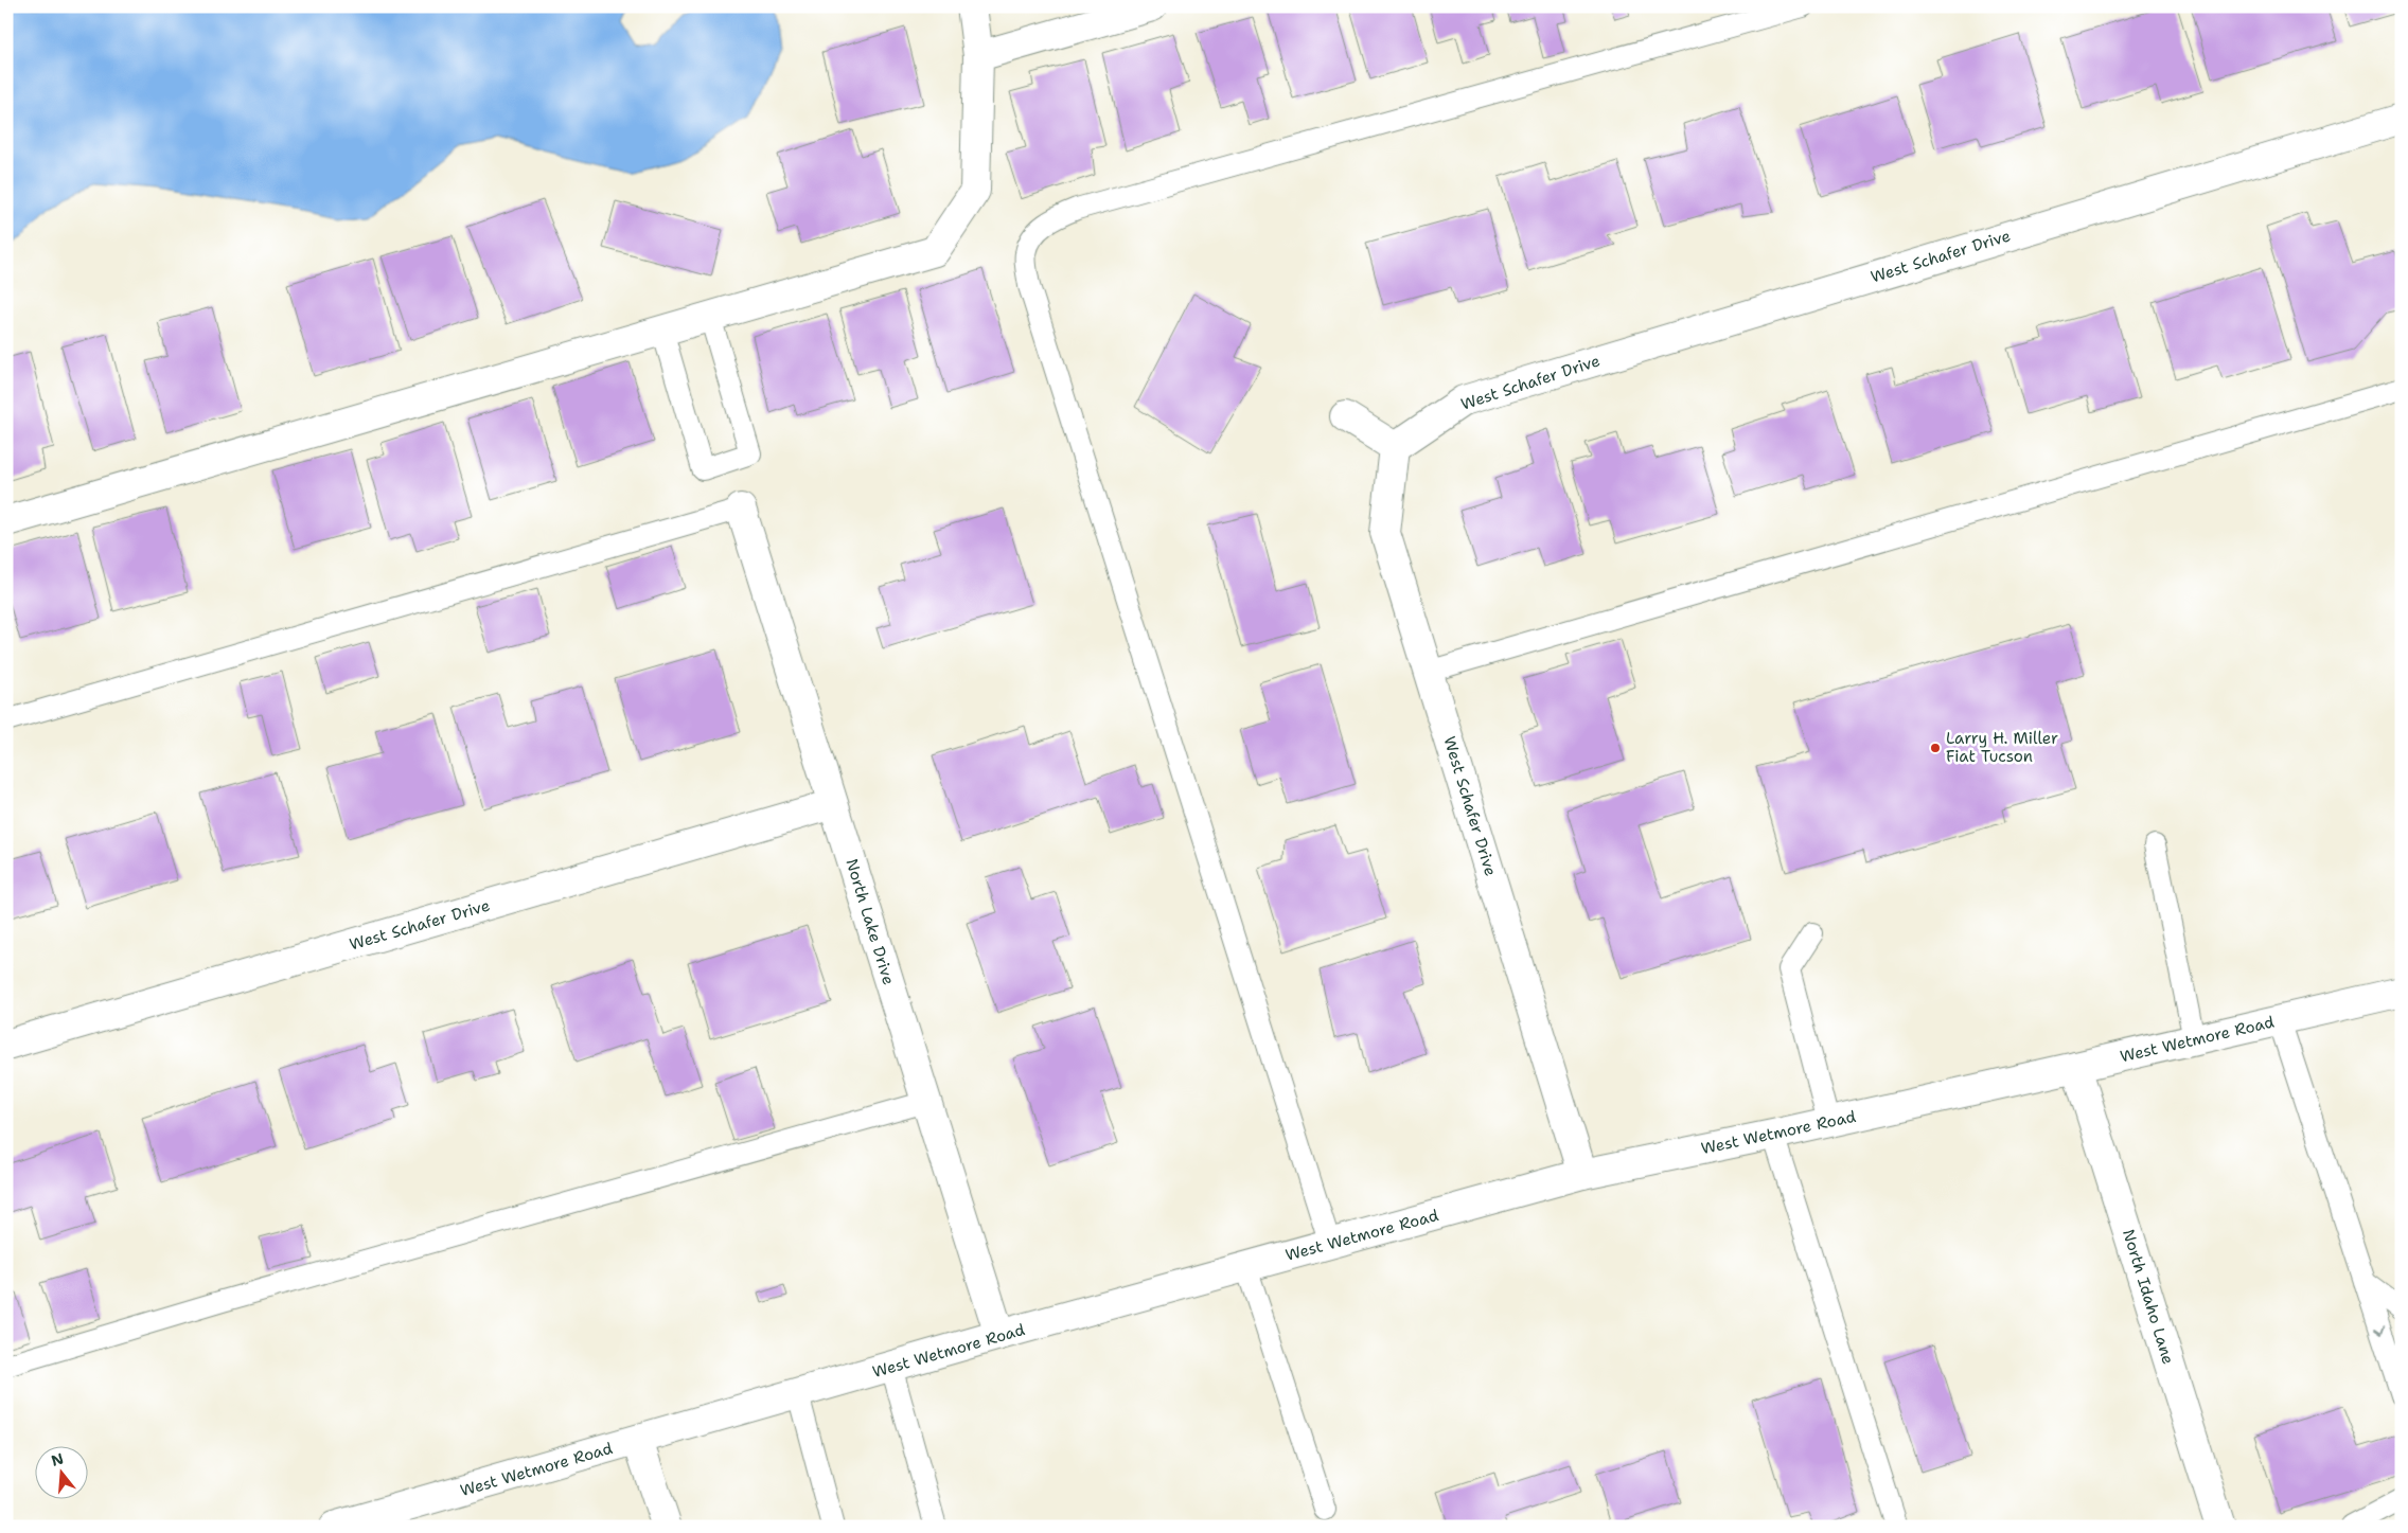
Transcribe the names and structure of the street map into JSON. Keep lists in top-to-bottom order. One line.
{"streets":{"street":["West Schafer Drive","North Lake Drive","West Wetmore Road","North Idaho Lane"]},"crossings":[["West Schafer Drive","North Lake Drive"],["West Schafer Drive","West Wetmore Road"],["North Lake Drive","West Wetmore Road"],["West Wetmore Road","North Idaho Lane"]],"places":["Larry H. Miller Fiat Tucson"],"north":"top"}
